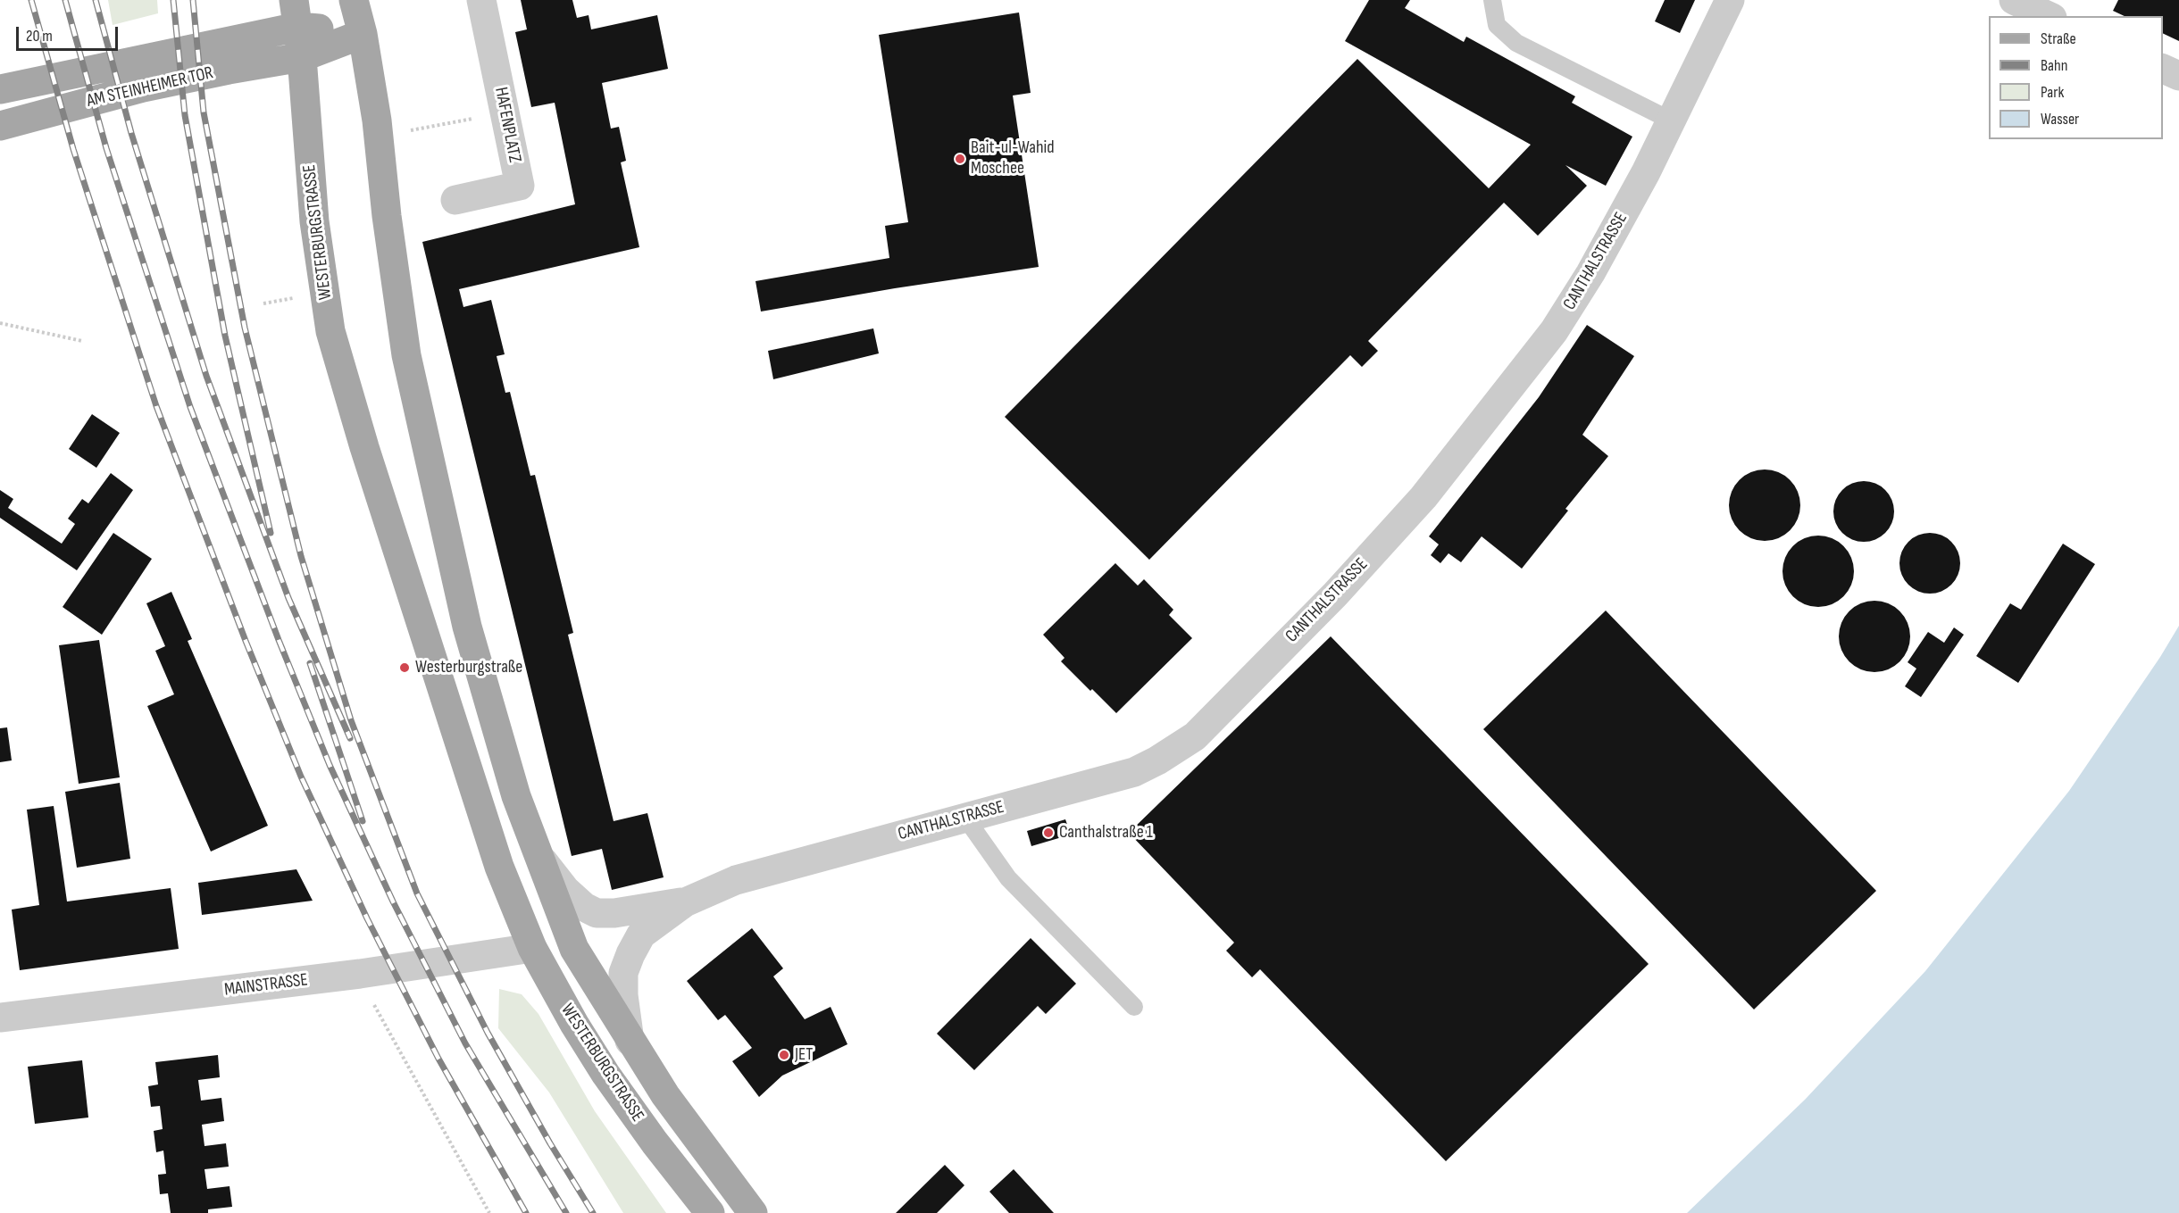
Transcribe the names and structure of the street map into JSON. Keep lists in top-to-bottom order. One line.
{"streets":{"main road":["AM STEINHEIMER TOR","WESTERBURGSTRASSE"],"street":["HAFENPLATZ","CANTHALSTRASSE","MAINSTRASSE"]},"crossings":[["AM STEINHEIMER TOR","WESTERBURGSTRASSE"],["WESTERBURGSTRASSE","CANTHALSTRASSE"],["WESTERBURGSTRASSE","MAINSTRASSE"]],"places":["Bait-ul-Wahid Moschee","Westerburgstraße","Canthalstraße 1","JET"],"legend":["Straße","Bahn","Park","Wasser"],"scale_bar":"20 m"}
